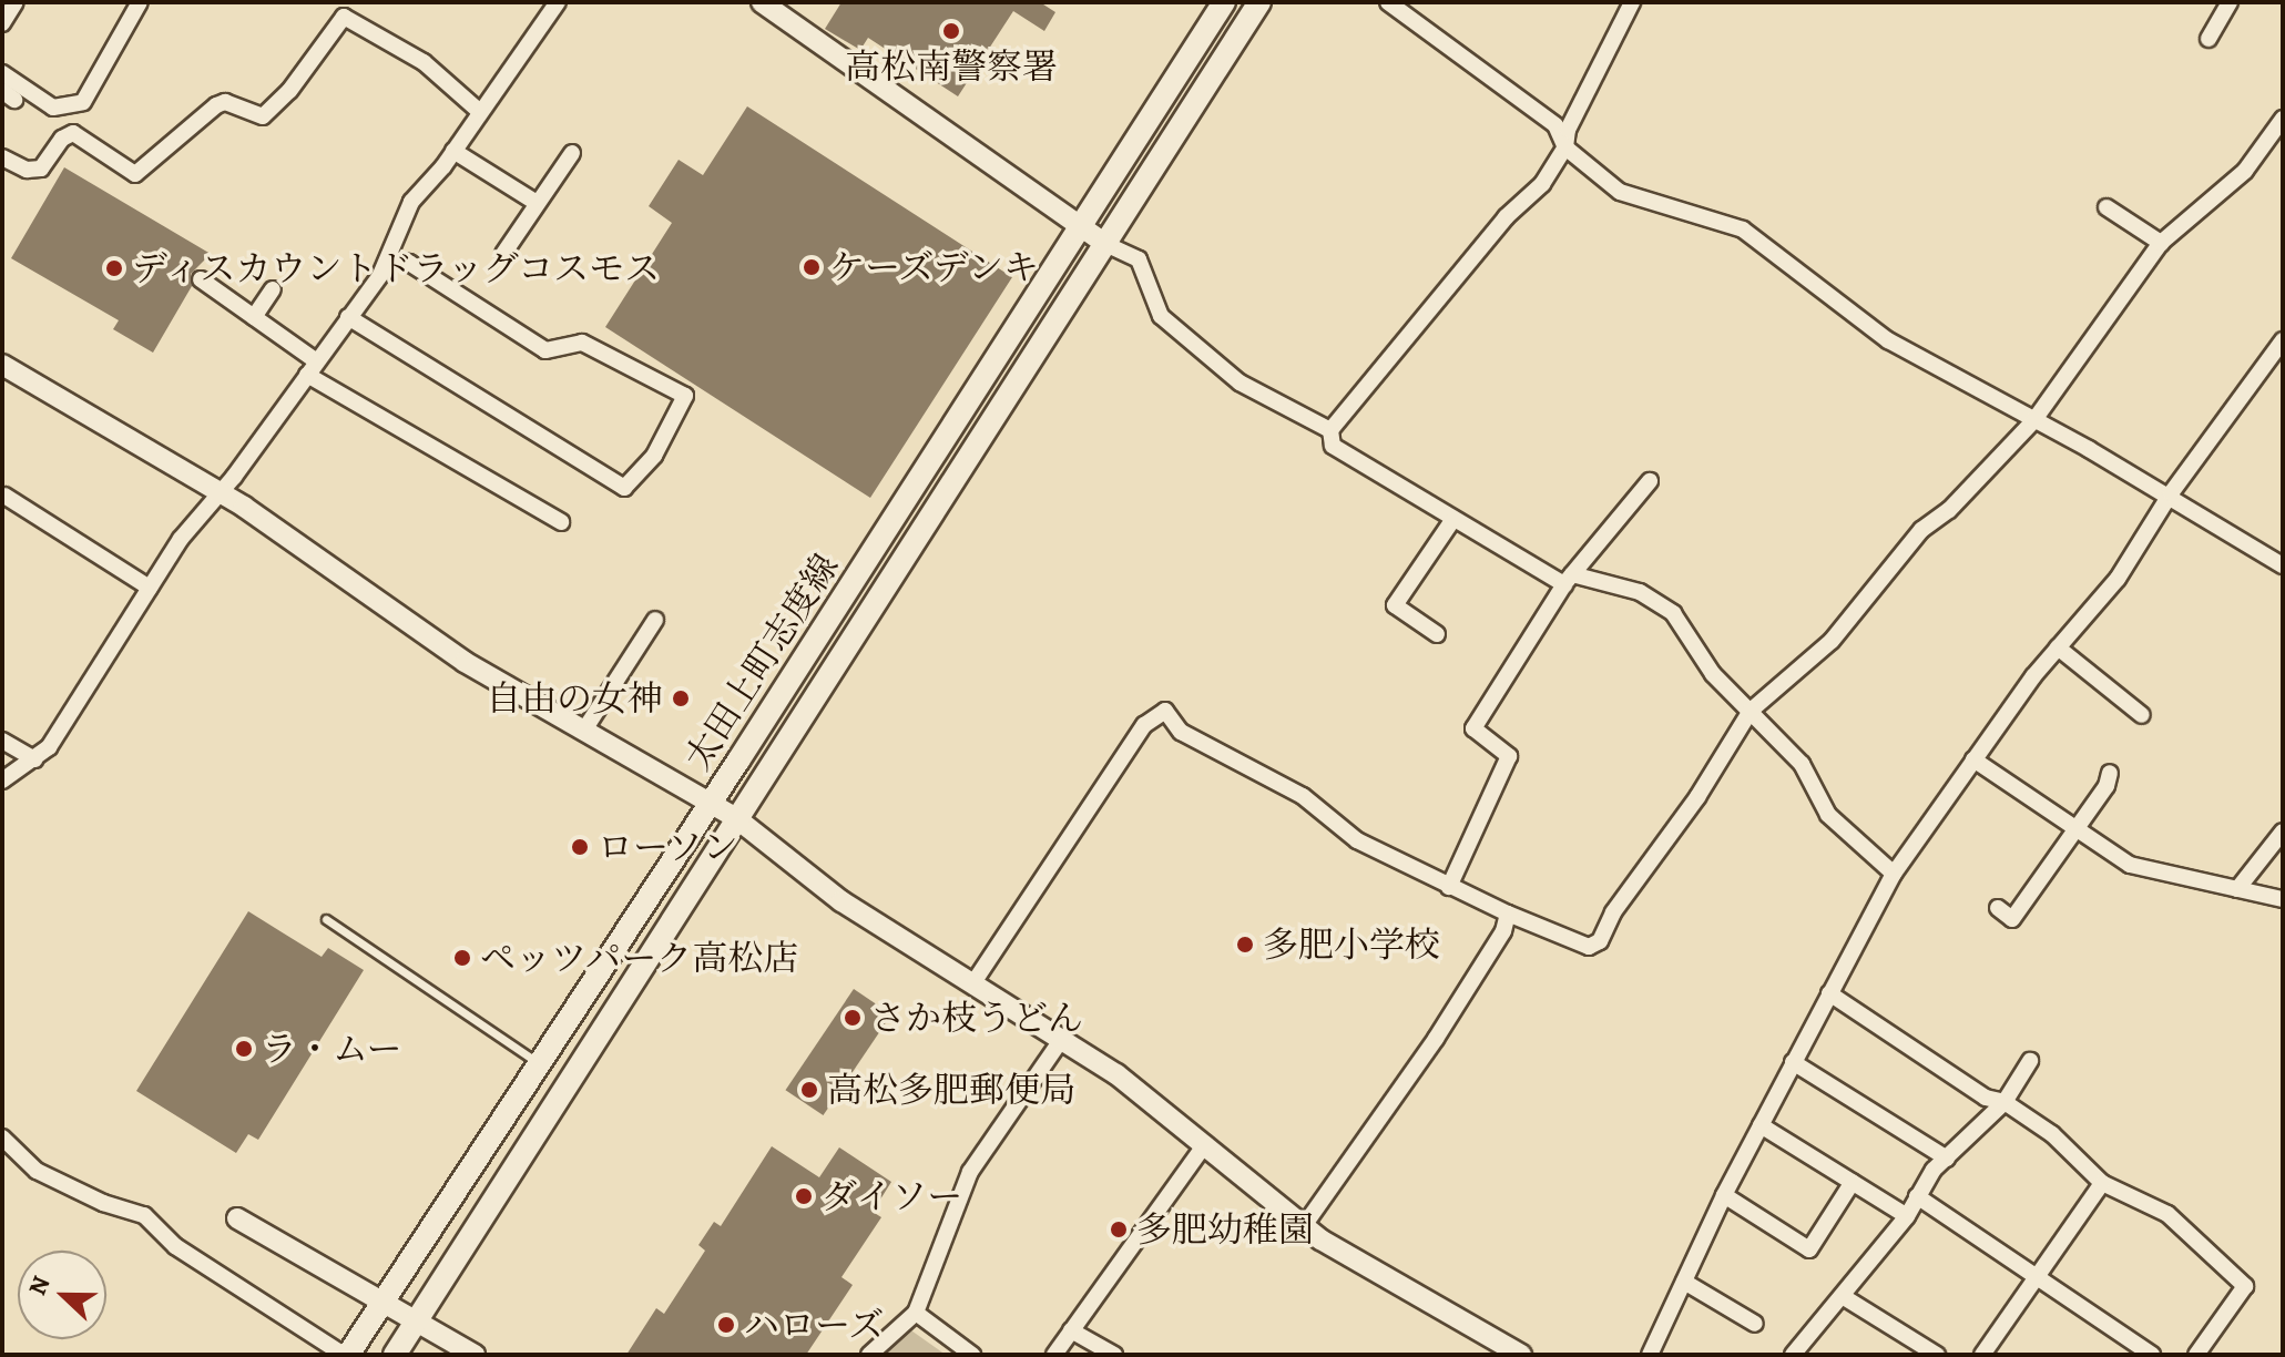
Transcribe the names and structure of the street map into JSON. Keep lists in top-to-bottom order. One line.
{"streets":{"main road":["太田上町志度線"]},"places":["高松南警察署","ケーズデンキ","ディスカウントドラッグコスモス","自由の女神","ローソン","多肥小学校","ペッツパーク高松店","さか枝うどん","ラ・ムー","高松多肥郵便局","ダイソー","多肥幼稚園","ハローズ"],"north":"left"}
